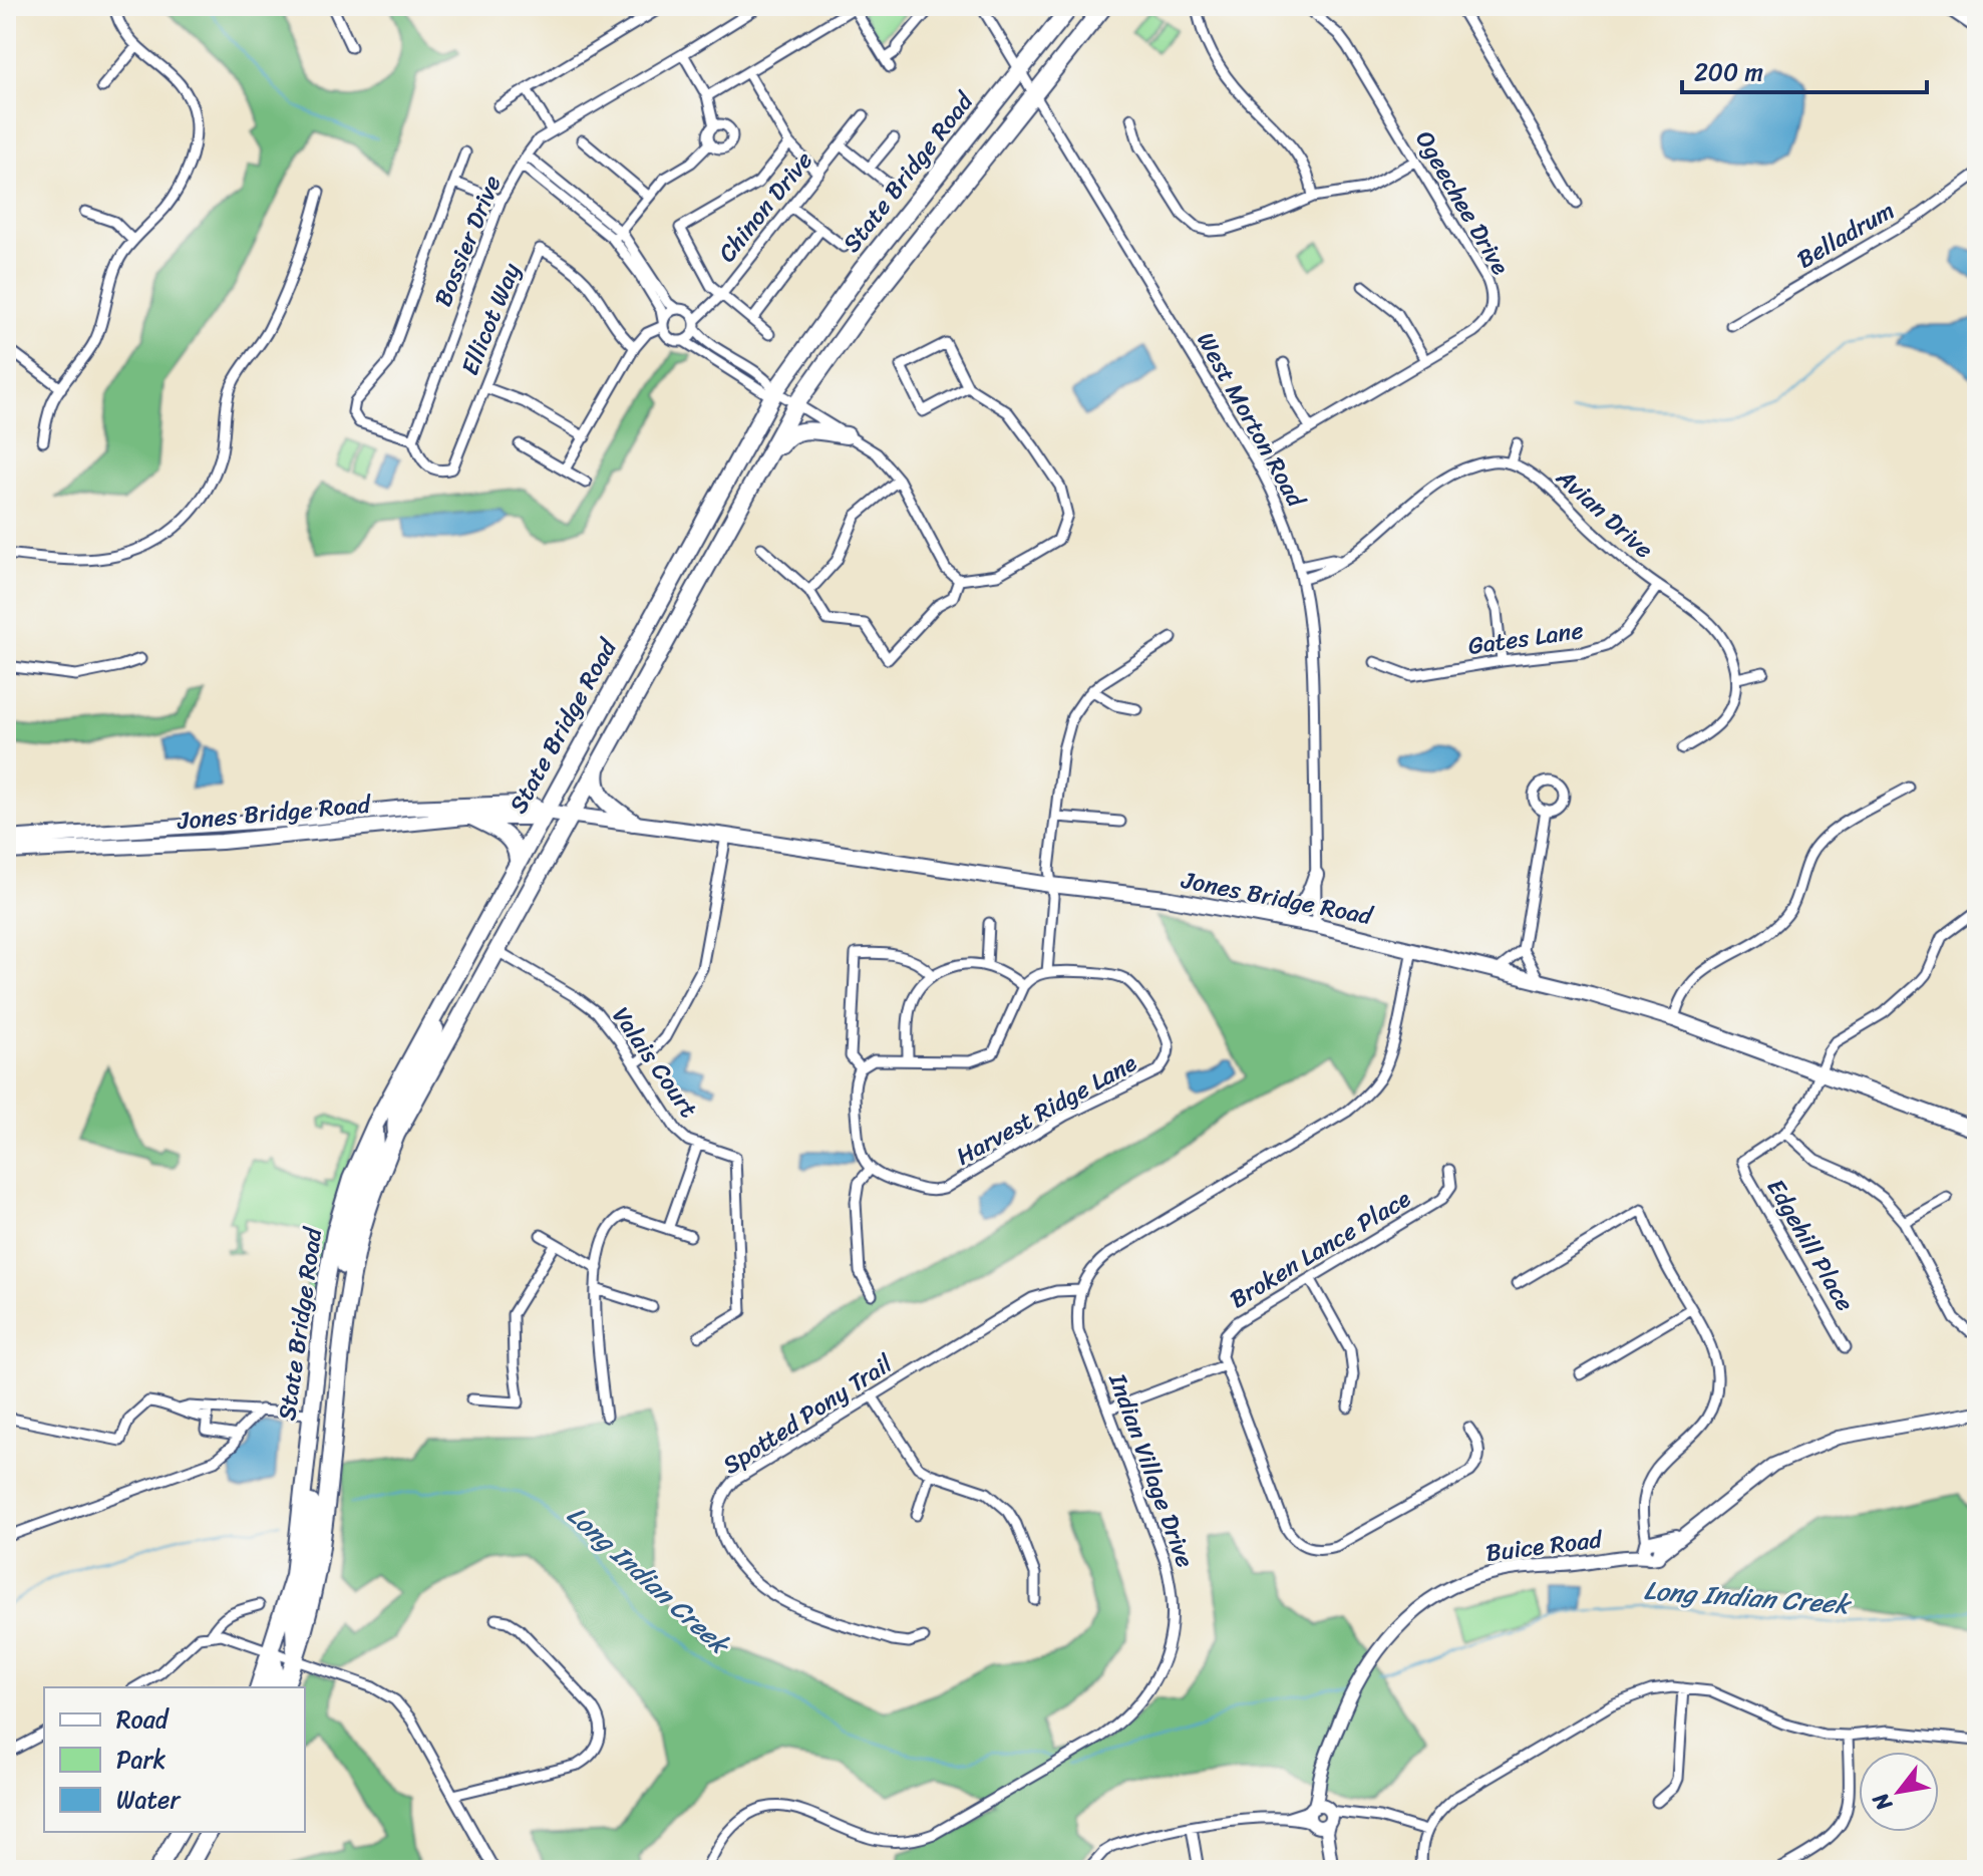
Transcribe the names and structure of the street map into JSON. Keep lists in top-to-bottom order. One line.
{"streets":{"highway":["State Bridge Road"],"main road":["Jones Bridge Road"],"street":["Ogeechee Drive","Chinon Drive","Belladrum","Bossier Drive","Ellicot Way","West Morton Road","Avian Drive","Gates Lane","Valais Court","Harvest Ridge Lane","Edgehill Place","Broken Lance Place","Spotted Pony Trail","Indian Village Drive","Buice Road"]},"crossings":[["State Bridge Road","West Morton Road"],["State Bridge Road","Jones Bridge Road"],["State Bridge Road","Valais Court"],["Ogeechee Drive","West Morton Road"],["Bossier Drive","Ellicot Way"],["West Morton Road","Jones Bridge Road"],["Avian Drive","Gates Lane"],["Spotted Pony Trail","Indian Village Drive"]],"water":["Long Indian Creek"],"legend":["Road","Park","Water"],"scale_bar":"200 m","north":"bottom left"}
